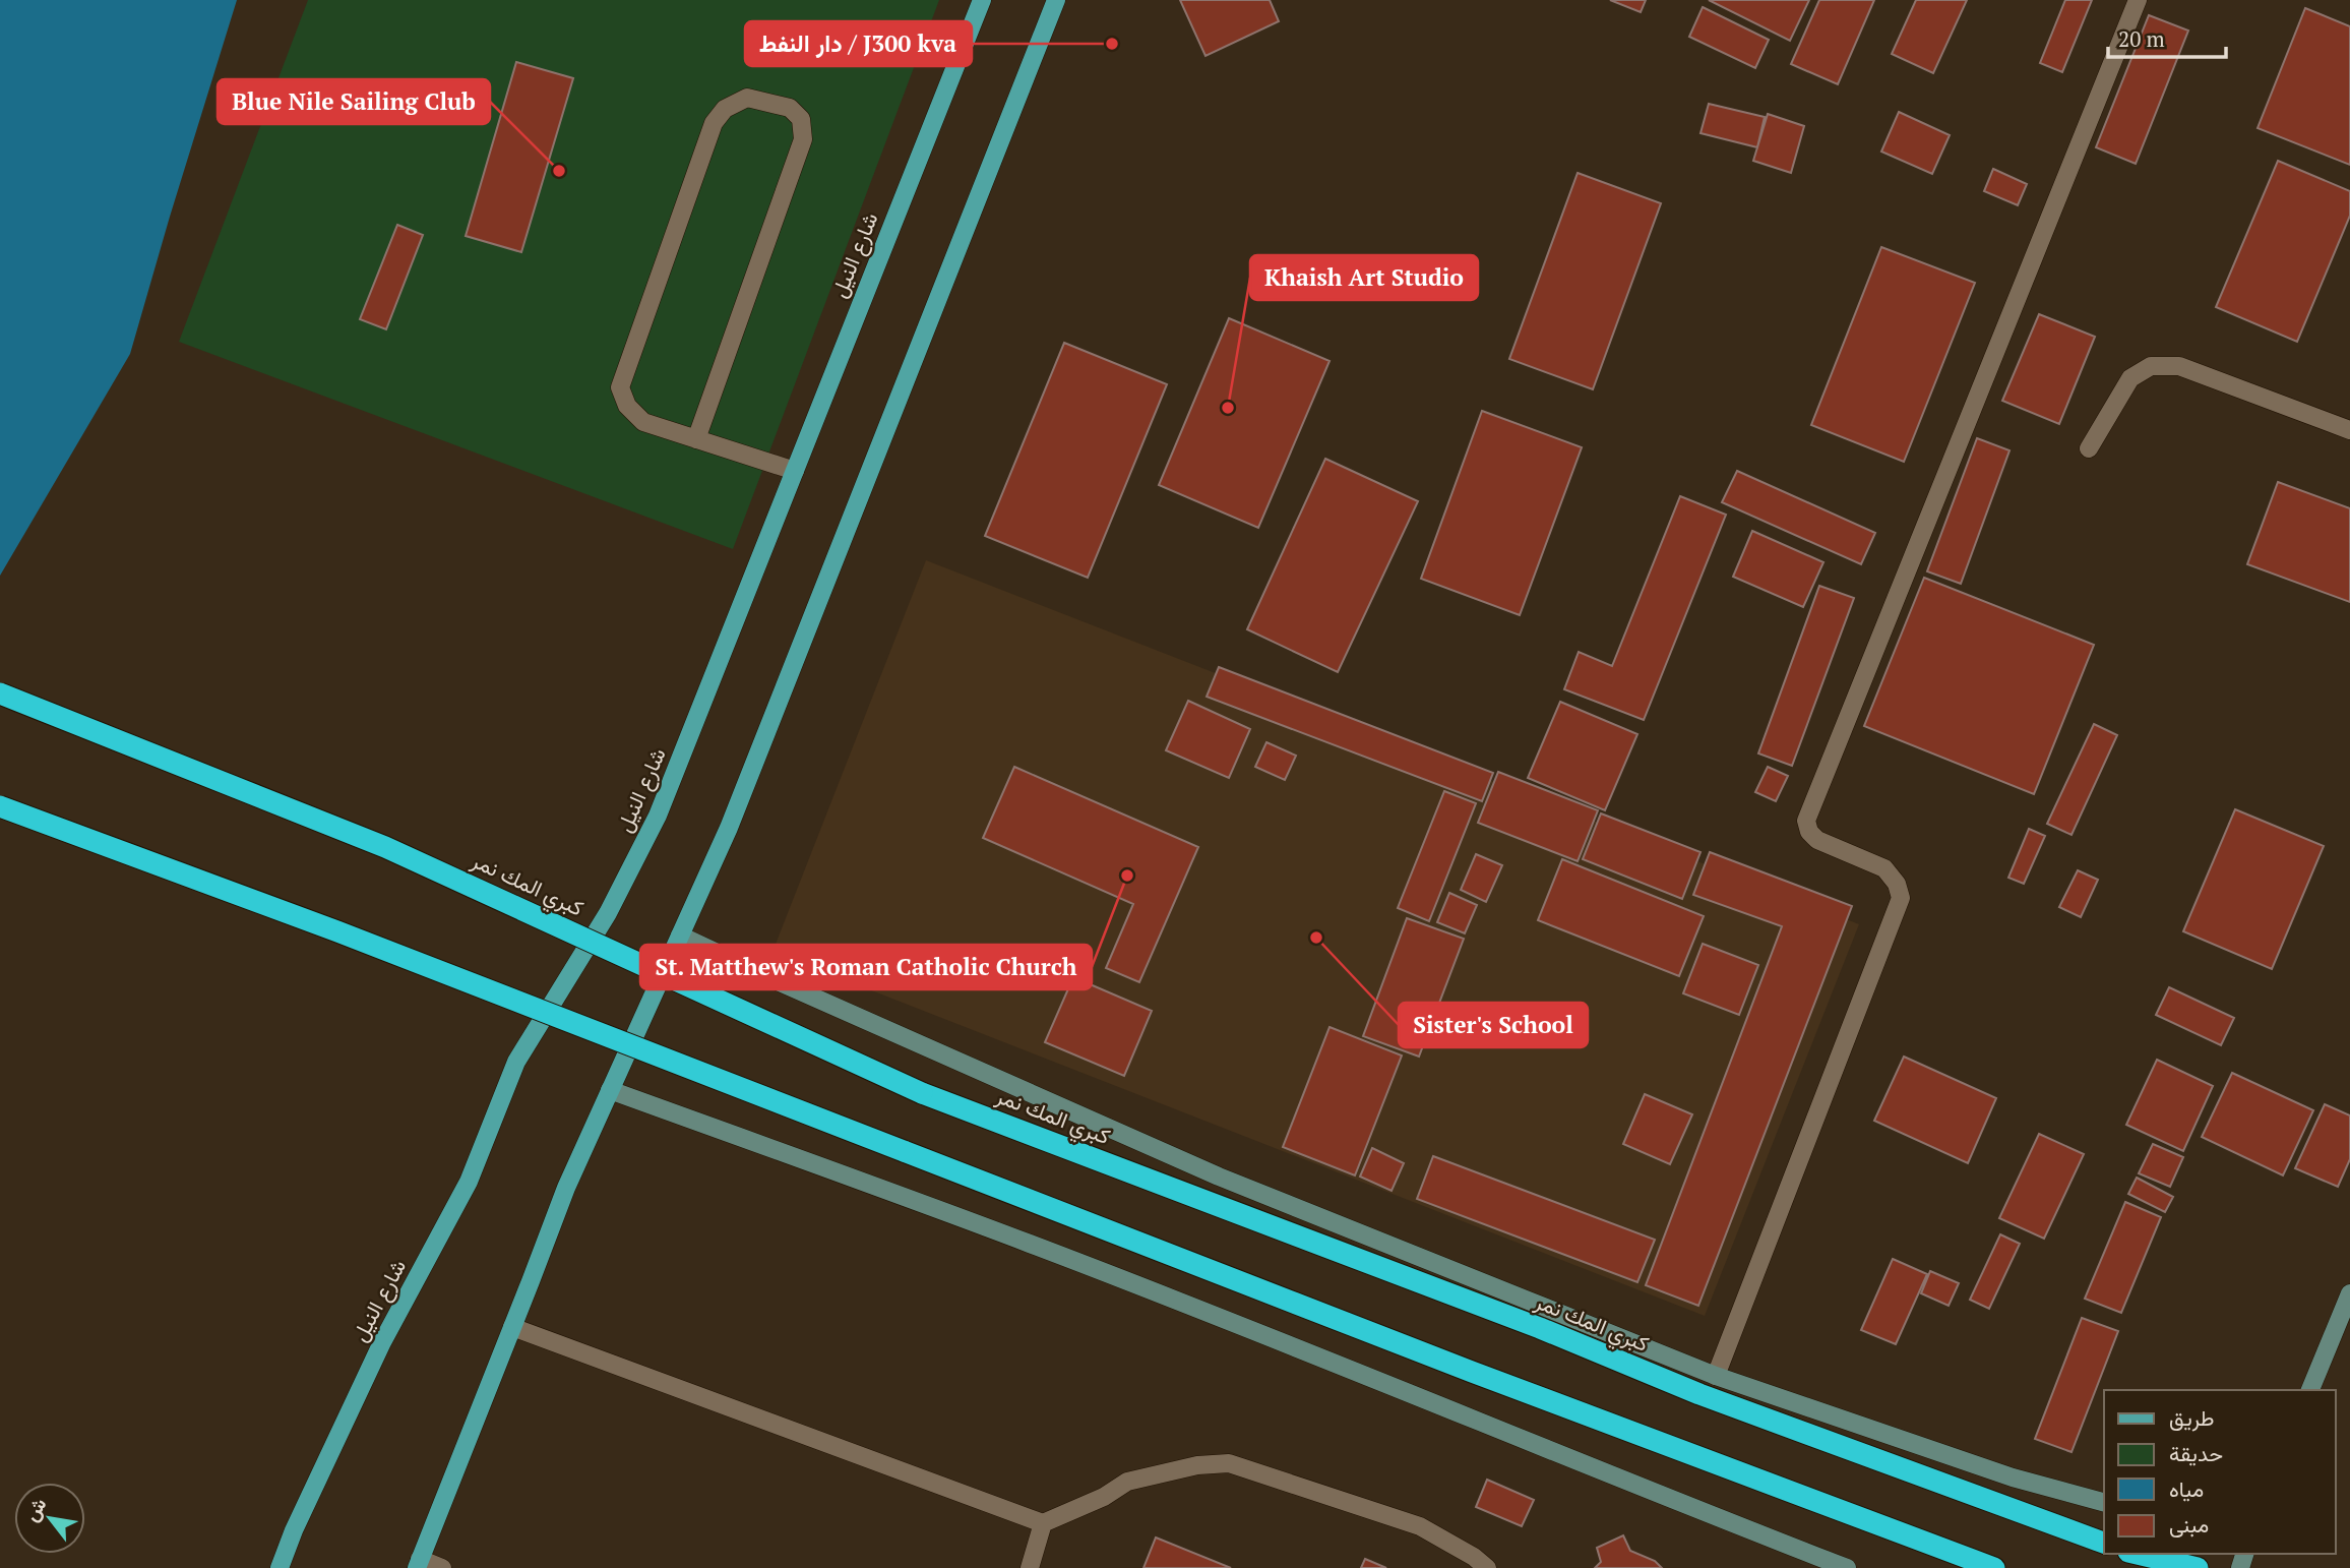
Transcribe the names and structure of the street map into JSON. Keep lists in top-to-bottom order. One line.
{"streets":{"highway":["كبري المك نمر"],"main road":["شارع النيل"]},"places":["دار النفط / J300 kva","Blue Nile Sailing Club","Khaish Art Studio","St. Matthew's Roman Catholic Church","Sister's School"],"legend":["طريق","حديقة","مياه","مبنى"],"scale_bar":"20 m","north":"top left"}
